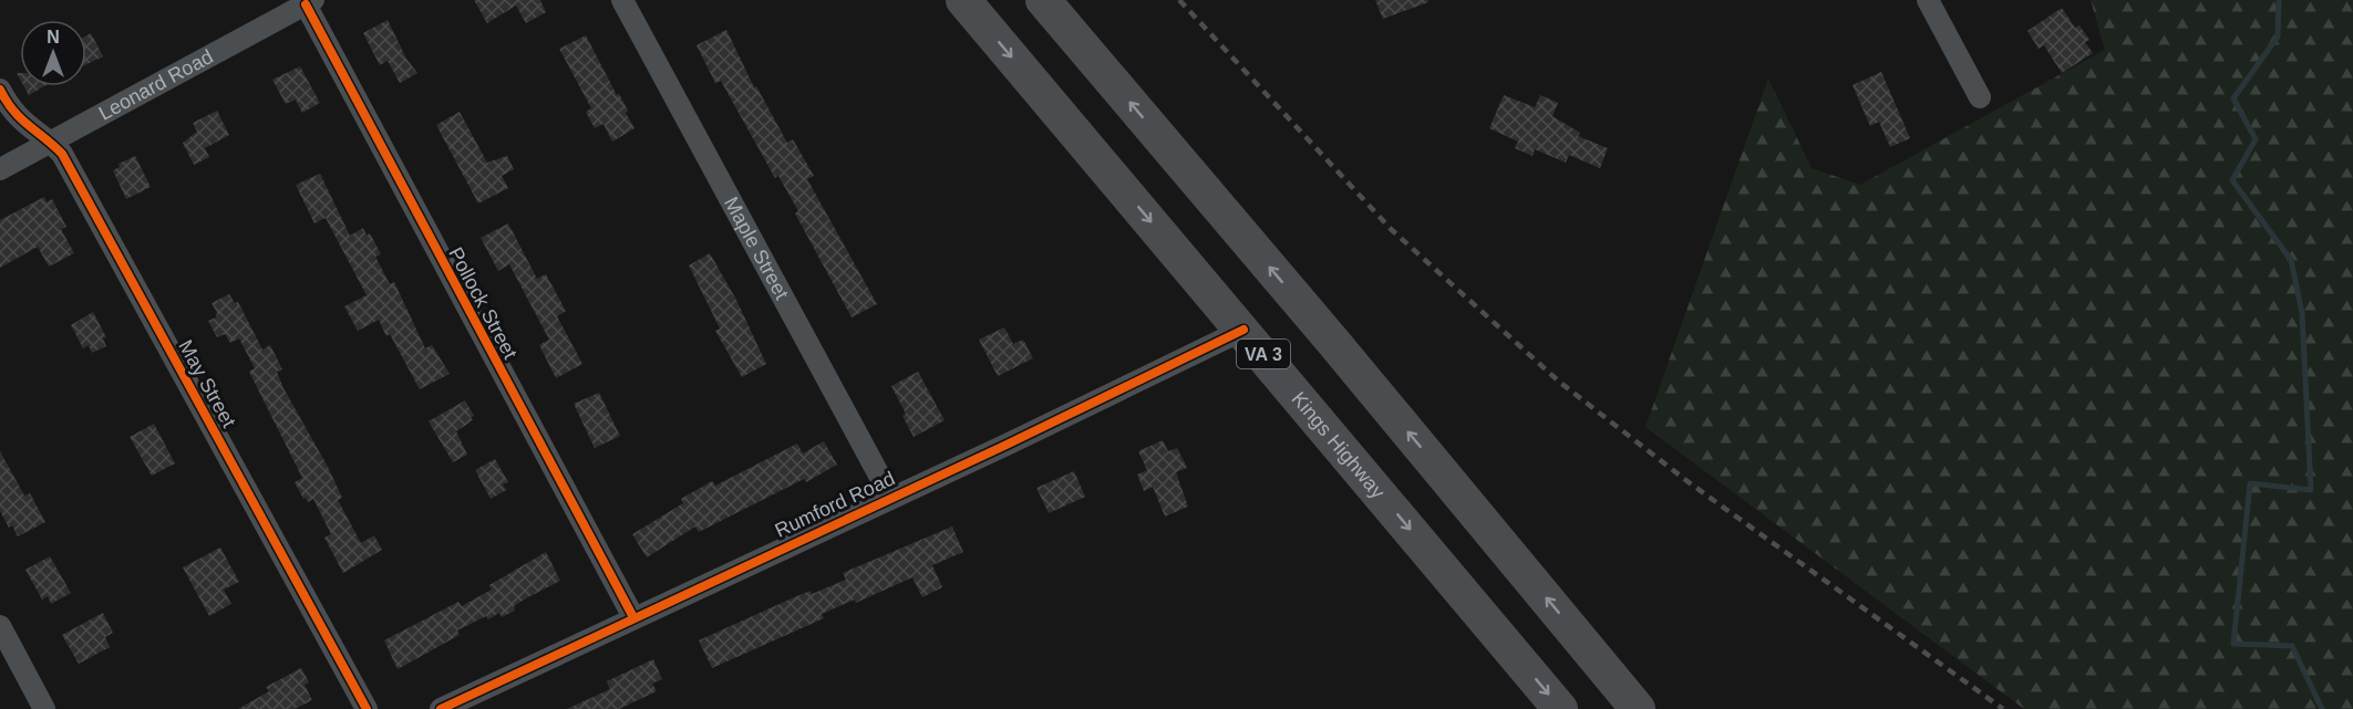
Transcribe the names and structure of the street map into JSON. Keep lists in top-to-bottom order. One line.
{"streets":{"highway":["VA 3","Kings Highway"],"street":["Leonard Road","Maple Street","Pollock Street","May Street","Rumford Road"]},"crossings":[["Leonard Road","Pollock Street"],["Leonard Road","May Street"],["Maple Street","Rumford Road"],["Pollock Street","Rumford Road"],["Kings Highway","Rumford Road"]],"north":"top"}
